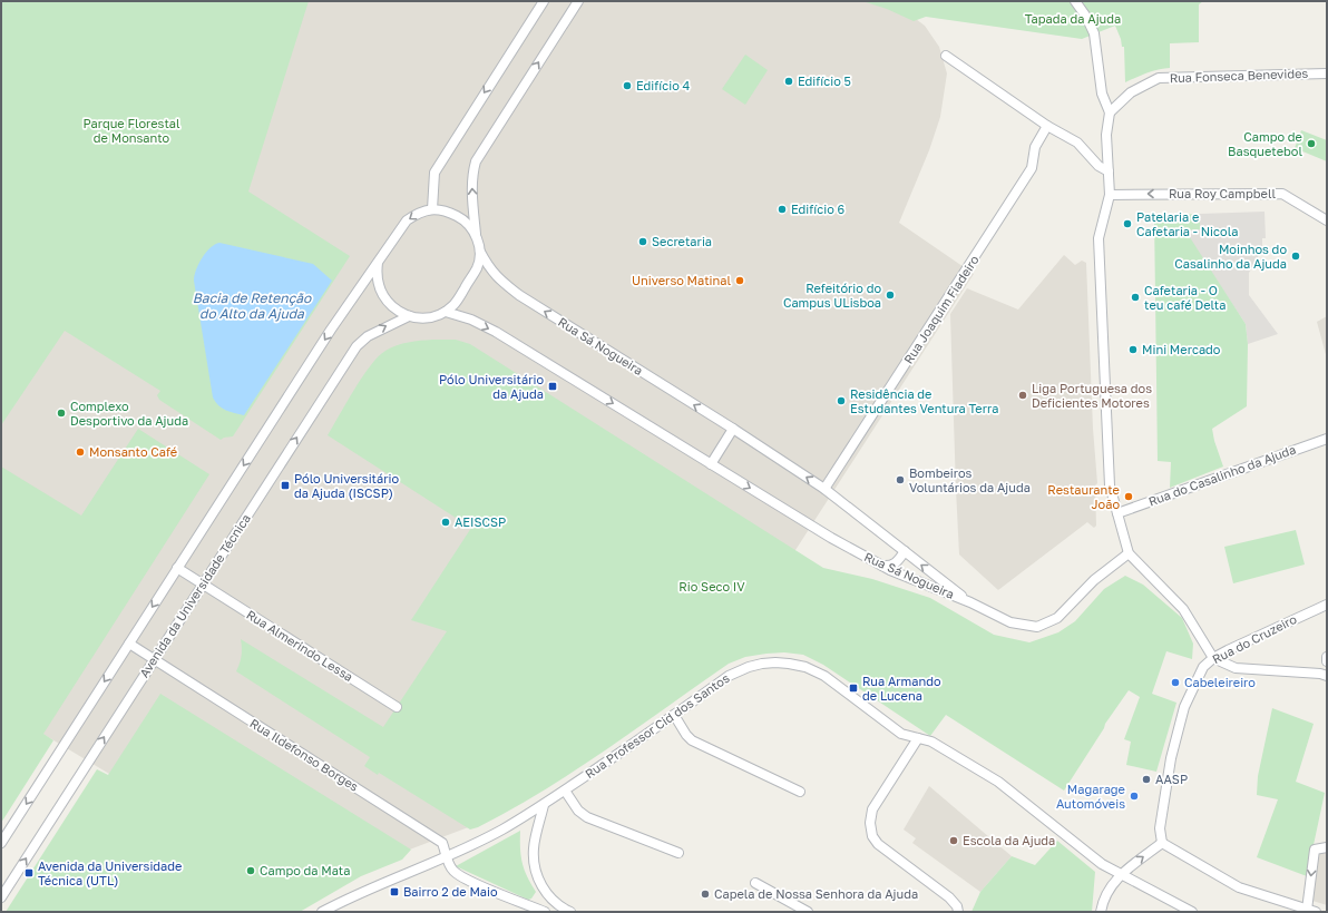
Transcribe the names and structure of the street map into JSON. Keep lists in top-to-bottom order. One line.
{"streets":{"street":["Rua Fonseca Benevides","Rua Roy Campbell","Rua Joaquim Fiadeiro","Rua Sá Nogueira","Rua do Casalinho da Ajuda","Avenida da Universidade Técnica","Rua do Cruzeiro","Rua Almerindo Lessa","Rua Professor Cid dos Santos","Rua Ildefonso Borges"]},"crossings":[["Rua Joaquim Fiadeiro","Rua Sá Nogueira"],["Rua Sá Nogueira","Avenida da Universidade Técnica"],["Avenida da Universidade Técnica","Rua Almerindo Lessa"],["Avenida da Universidade Técnica","Rua Ildefonso Borges"],["Rua Professor Cid dos Santos","Rua Ildefonso Borges"]],"one_way":["Rua Roy Campbell"],"water":["Bacia de Retenção do Alto da Ajuda"],"parks":["Tapada da Ajuda","Parque Florestal de Monsanto","Rio Seco IV"],"places":{"other":["Edifício 5","Edifício 4","Campo de Basquetebol","Edifício 6","Patelaria e Cafetaria - Nicola","Secretaria","Moinhos do Casalinho da Ajuda","Universo Matinal","Refeitório do Campus ULisboa","Cafetaria - O teu café Delta","Mini Mercado","Liga Portuguesa dos Deficientes Motores","Residência de Estudantes Ventura Terra","Complexo Desportivo da Ajuda","Monsanto Café","Bombeiros Voluntários da Ajuda","Restaurante João","AEISCSP","Cabeleireiro","AASP","Magarage Automóveis","Escola da Ajuda","Campo da Mata","Capela de Nossa Senhora da Ajuda"],"transit":["Pólo Universitário da Ajuda","Pólo Universitário da Ajuda (ISCSP)","Rua Armando de Lucena","Avenida da Universidade Técnica (UTL)","Bairro 2 de Maio"]}}
